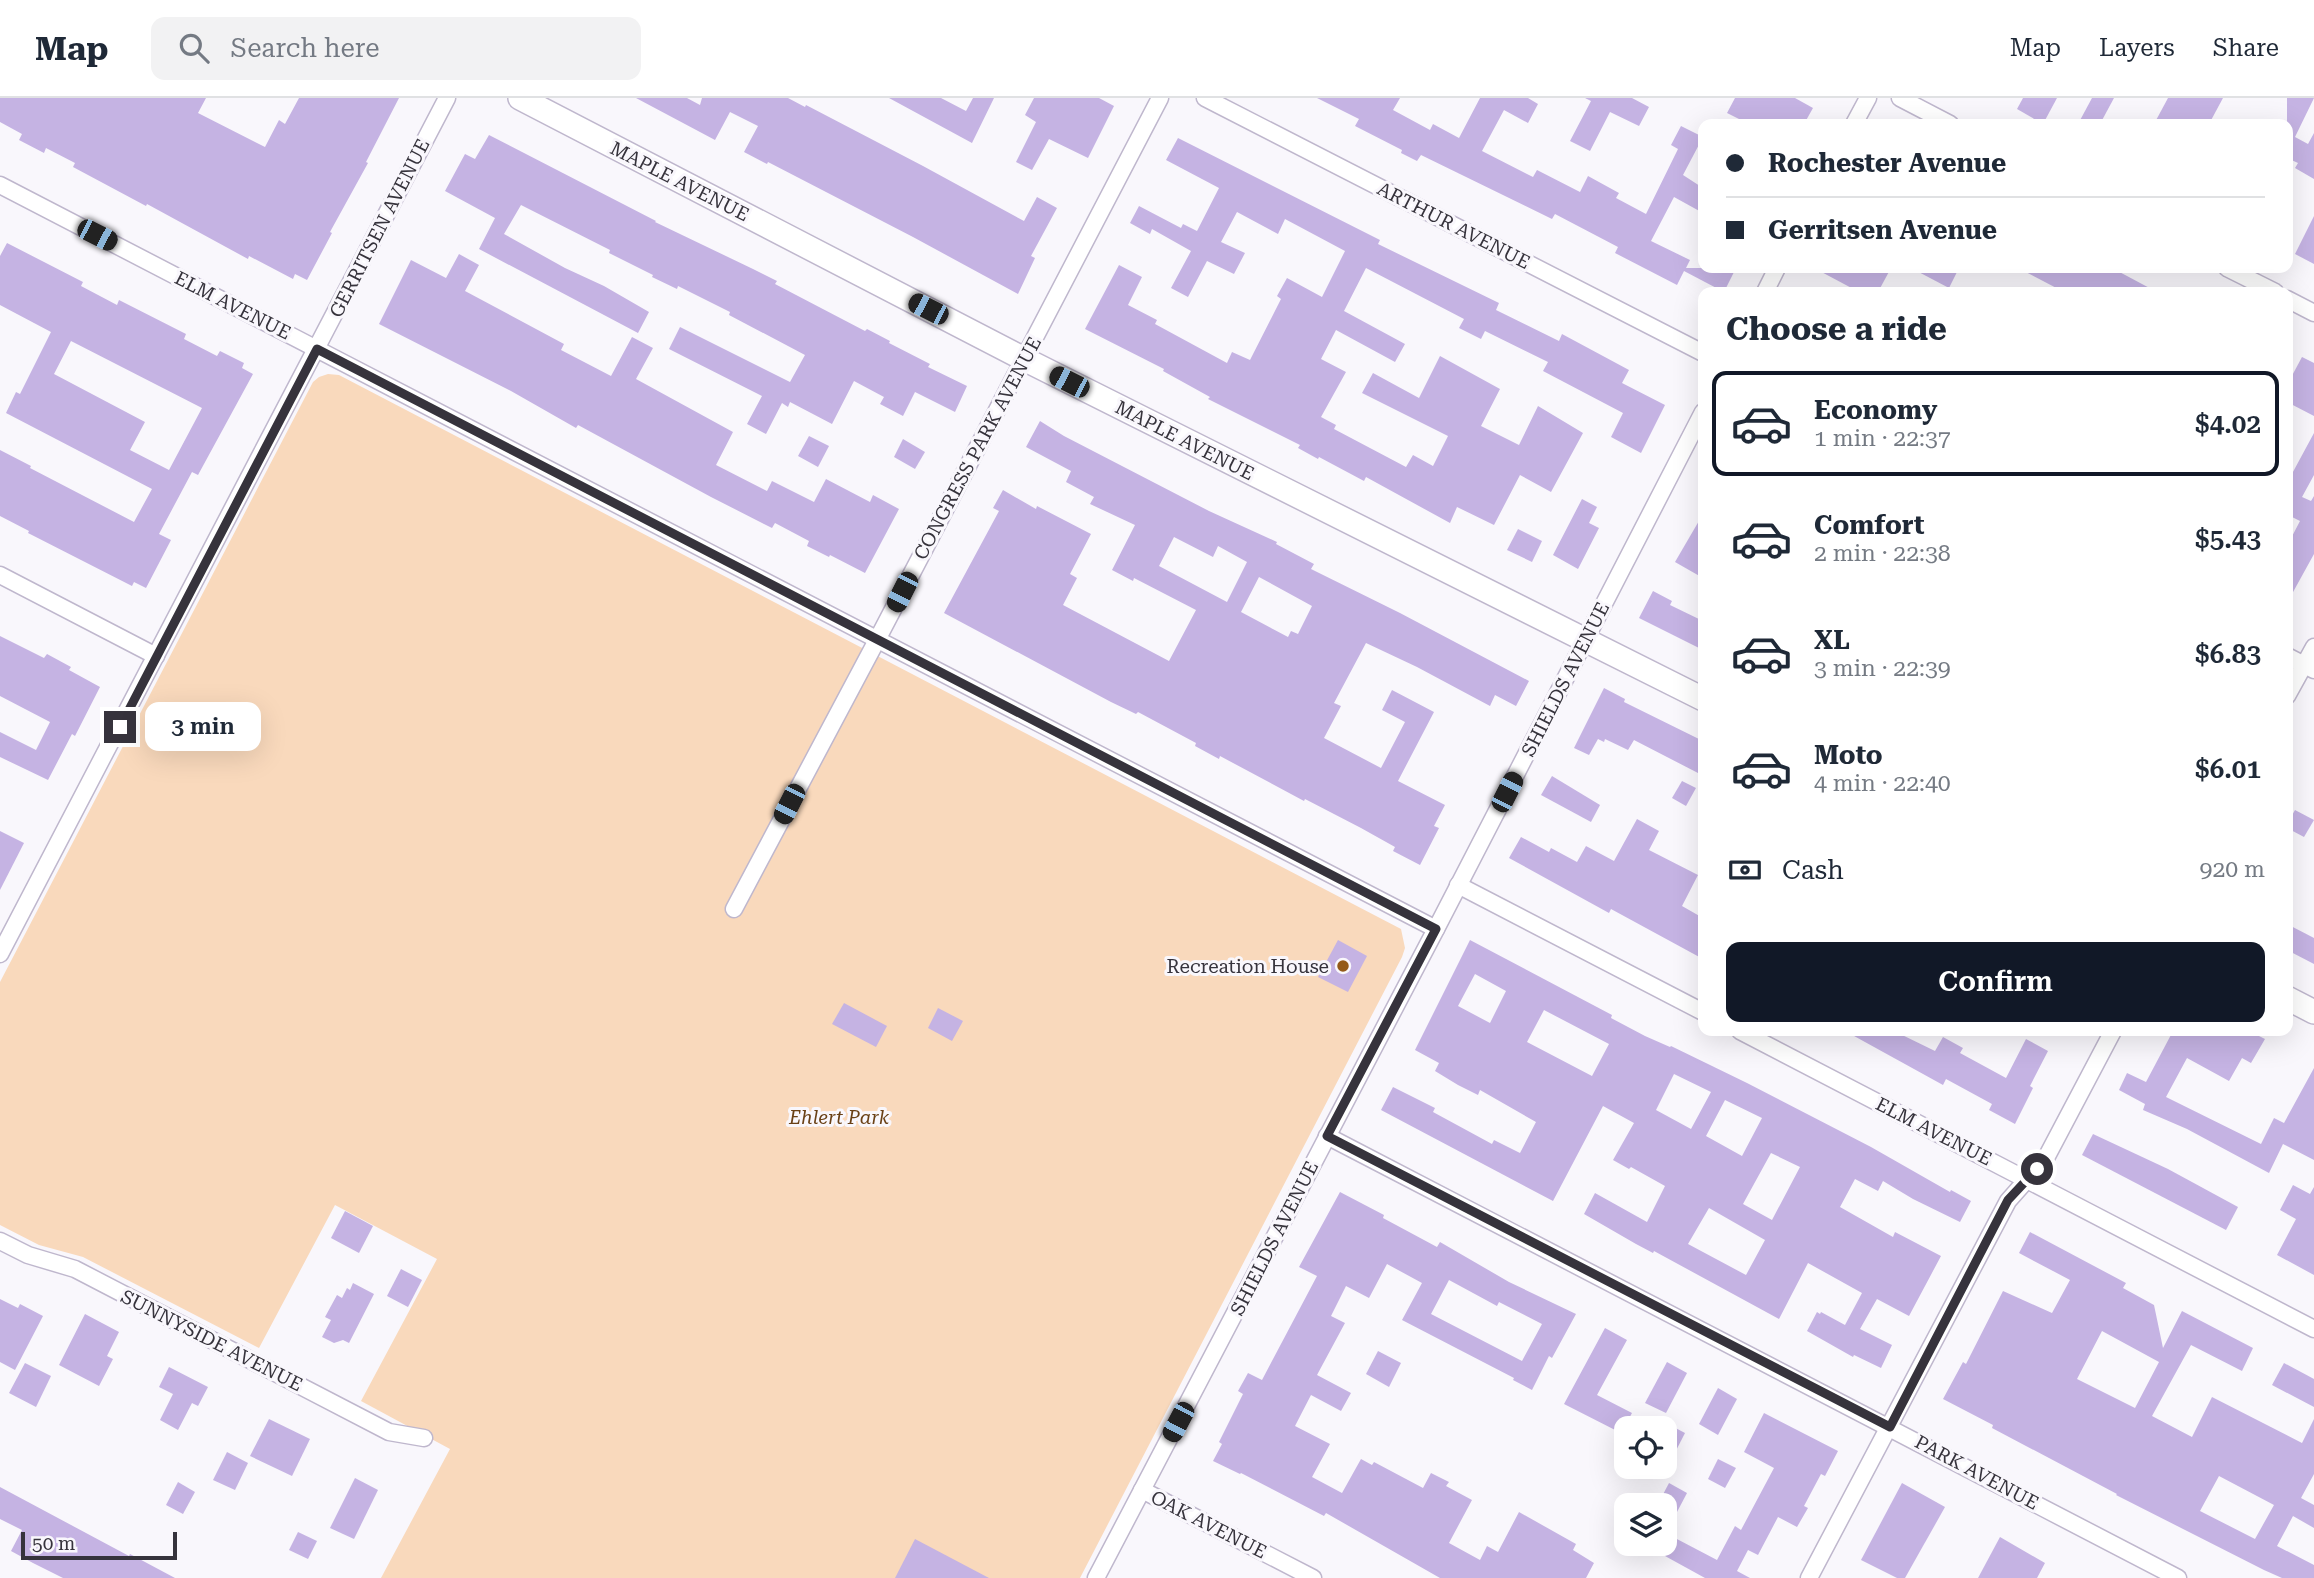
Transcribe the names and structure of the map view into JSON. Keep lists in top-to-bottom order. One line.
{"streets":{"street":["MAPLE AVENUE","ARTHUR AVENUE","GERRITSEN AVENUE","ELM AVENUE","CONGRESS PARK AVENUE","SHIELDS AVENUE","SUNNYSIDE AVENUE","PARK AVENUE","OAK AVENUE"]},"crossings":[["MAPLE AVENUE","CONGRESS PARK AVENUE"],["MAPLE AVENUE","SHIELDS AVENUE"],["GERRITSEN AVENUE","ELM AVENUE"],["ELM AVENUE","CONGRESS PARK AVENUE"],["ELM AVENUE","SHIELDS AVENUE"],["SHIELDS AVENUE","PARK AVENUE"],["SHIELDS AVENUE","OAK AVENUE"]],"parks":["Ehlert Park"],"places":["Recreation House"],"scale_bar":"50 m","page":{"header":"Map","search":"Search here","nav":["Map","Layers","Share"],"banner":["Rochester Avenue","Gerritsen Avenue"],"heading":"Choose a ride","list":[{"name":"Economy","note":"1 min · 22:37","value":"$4.02"},{"name":"Comfort","note":"2 min · 22:38","value":"$5.43"},{"name":"XL","note":"3 min · 22:39","value":"$6.83"},{"name":"Moto","note":"4 min · 22:40","value":"$6.01"}],"bubble":"3 min","pay":["Cash","920 m"],"buttons":"Confirm","scale":"50 m"}}
